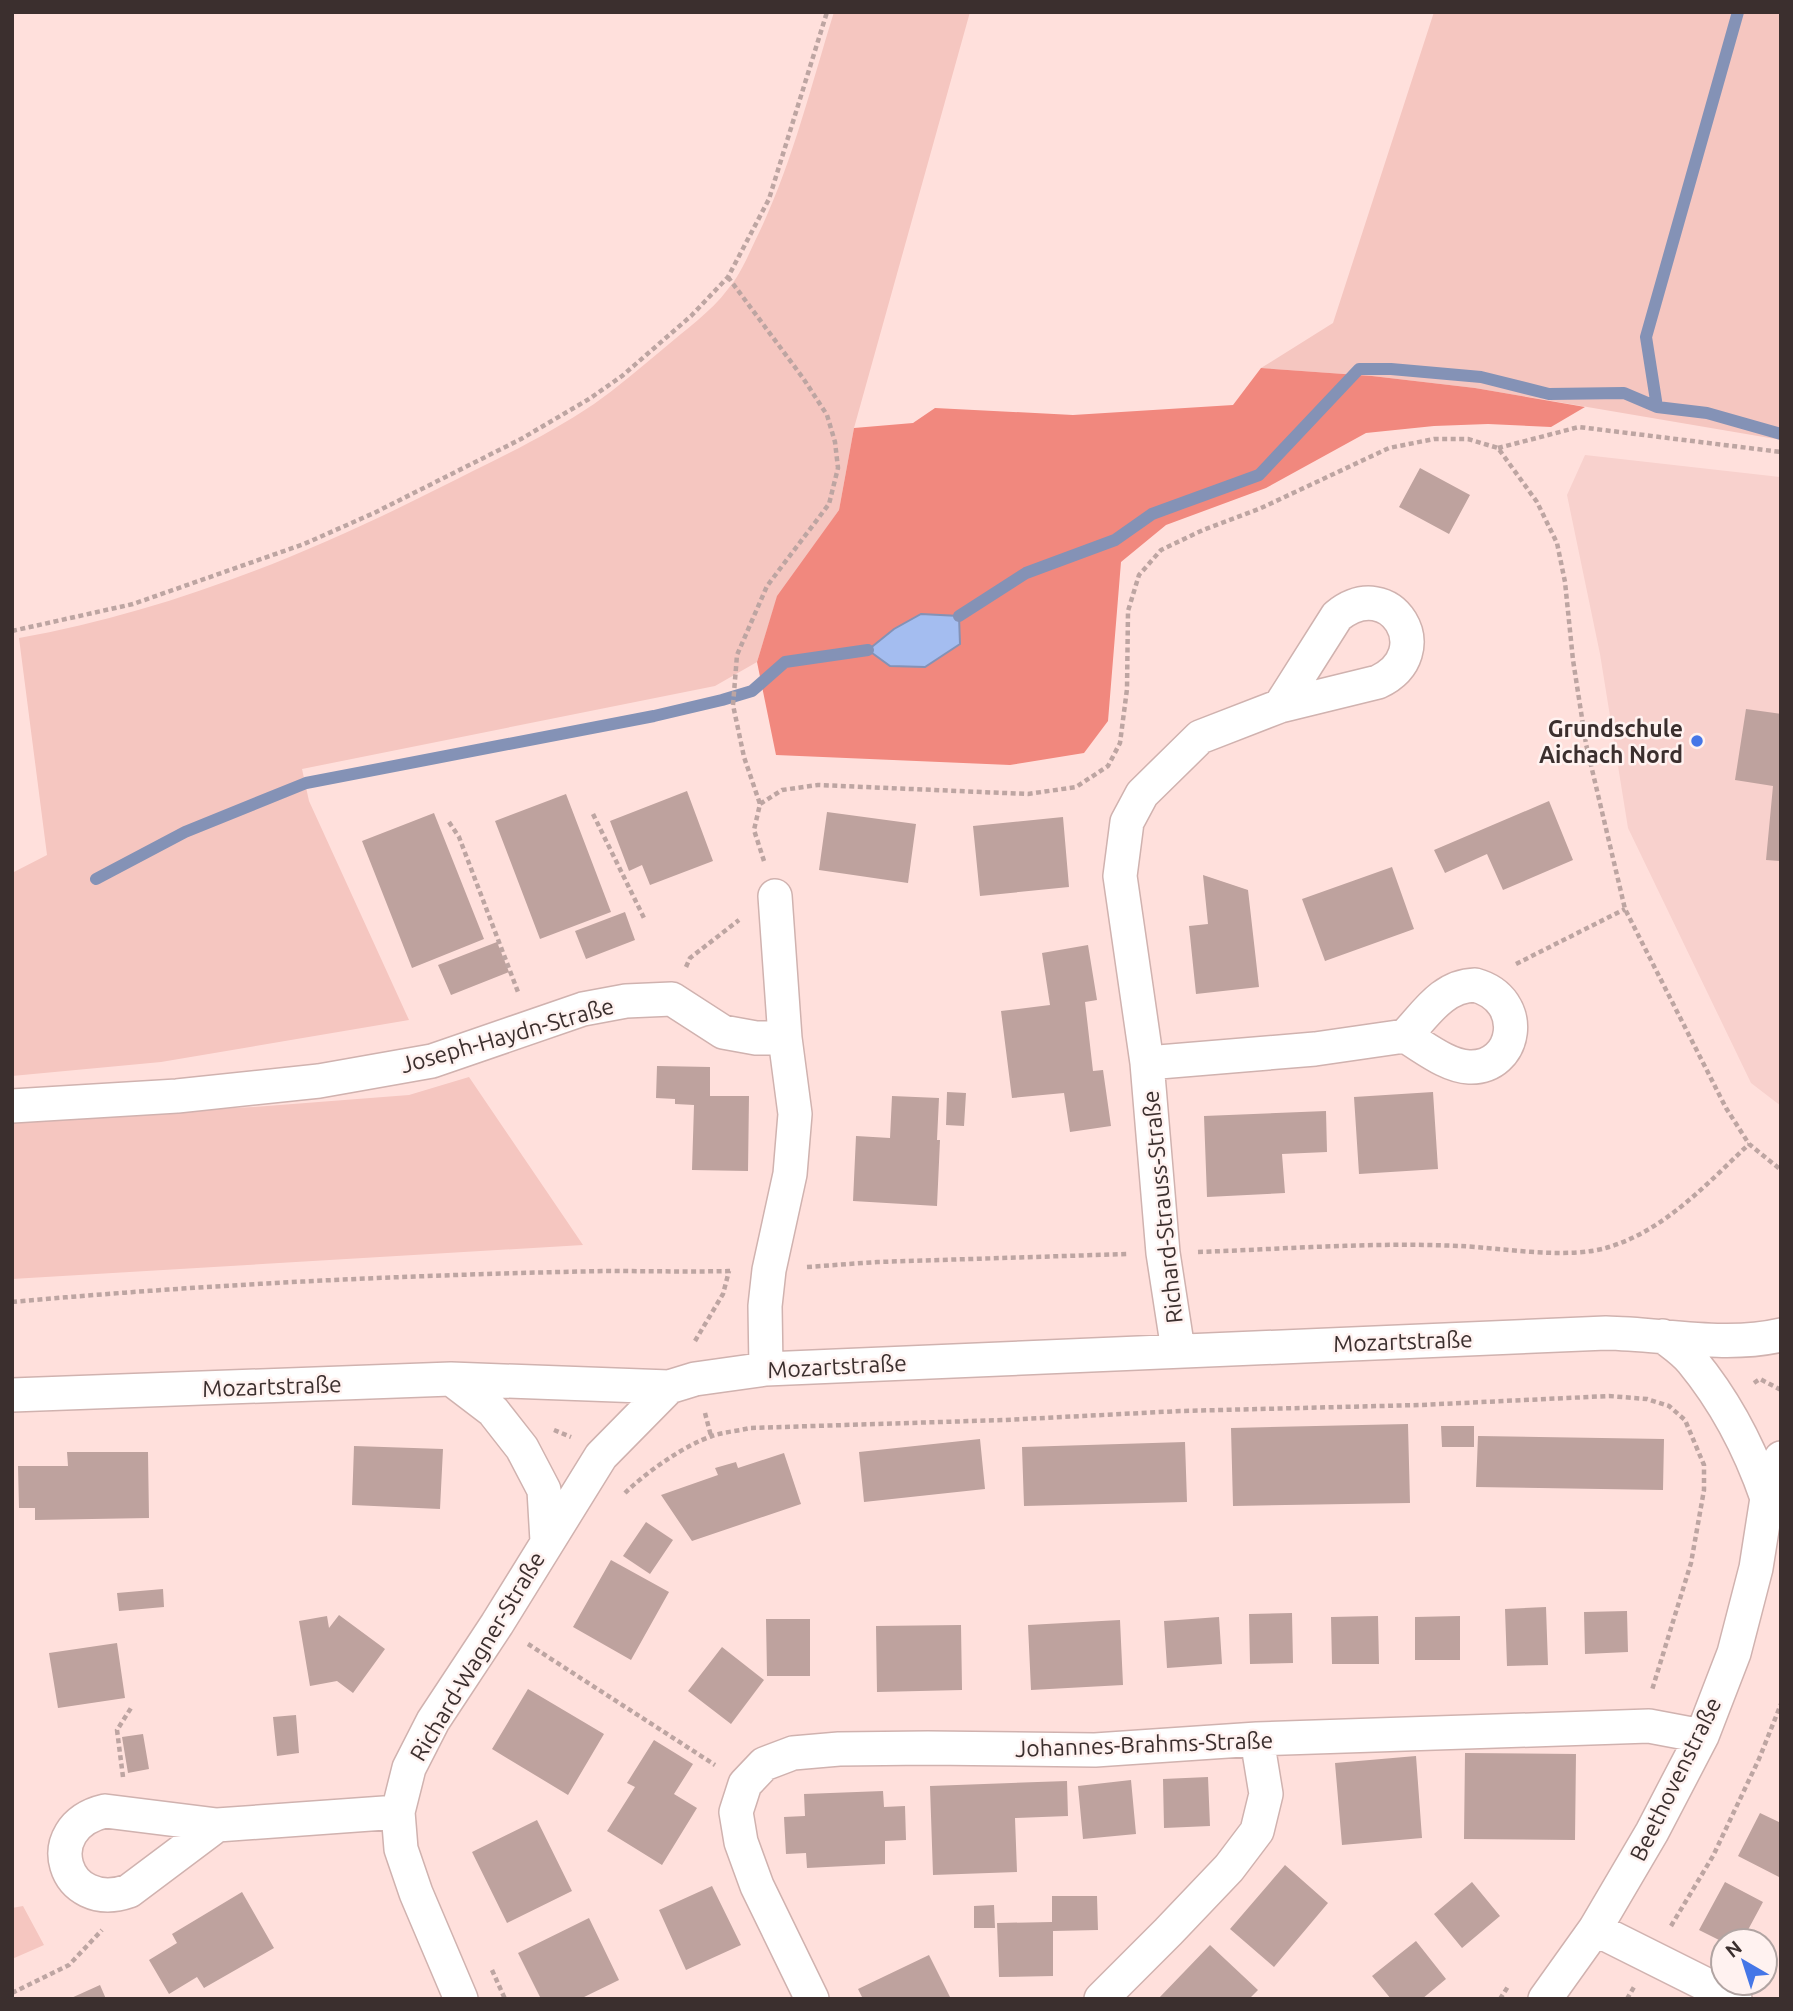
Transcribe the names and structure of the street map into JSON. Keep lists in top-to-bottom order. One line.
{"streets":{"street":["Joseph-Haydn-Straße","Richard-Strauss-Straße","Mozartstraße","Richard-Wagner-Straße","Johannes-Brahms-Straße","Beethovenstraße"]},"crossings":[["Richard-Strauss-Straße","Mozartstraße"],["Mozartstraße","Richard-Wagner-Straße"],["Johannes-Brahms-Straße","Beethovenstraße"]],"places":["Grundschule Aichach Nord"],"north":"top left"}
